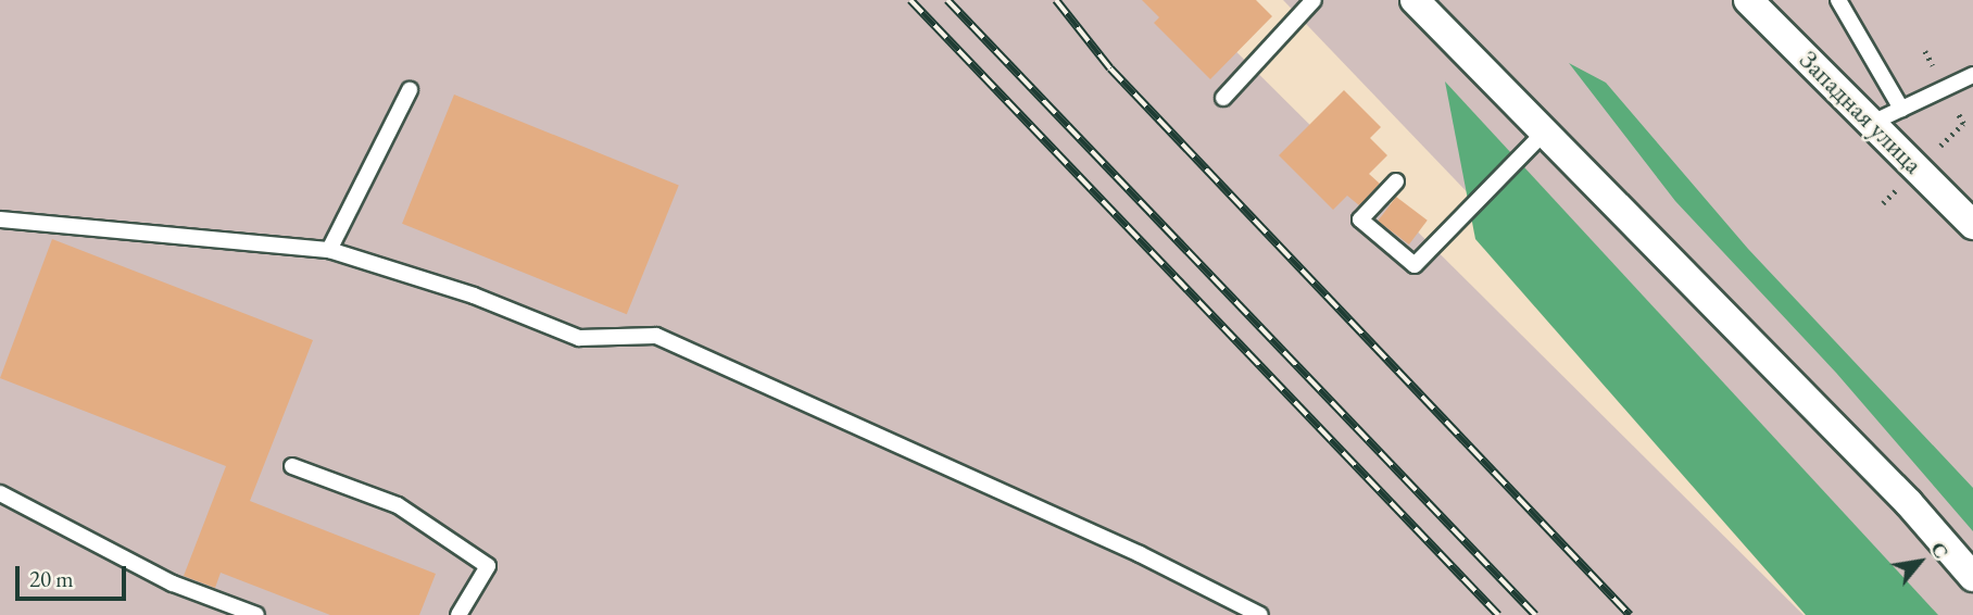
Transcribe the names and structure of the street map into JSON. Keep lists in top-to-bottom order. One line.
{"streets":{"street":["Западная улица"]},"scale_bar":"20 m","north":"top right"}
